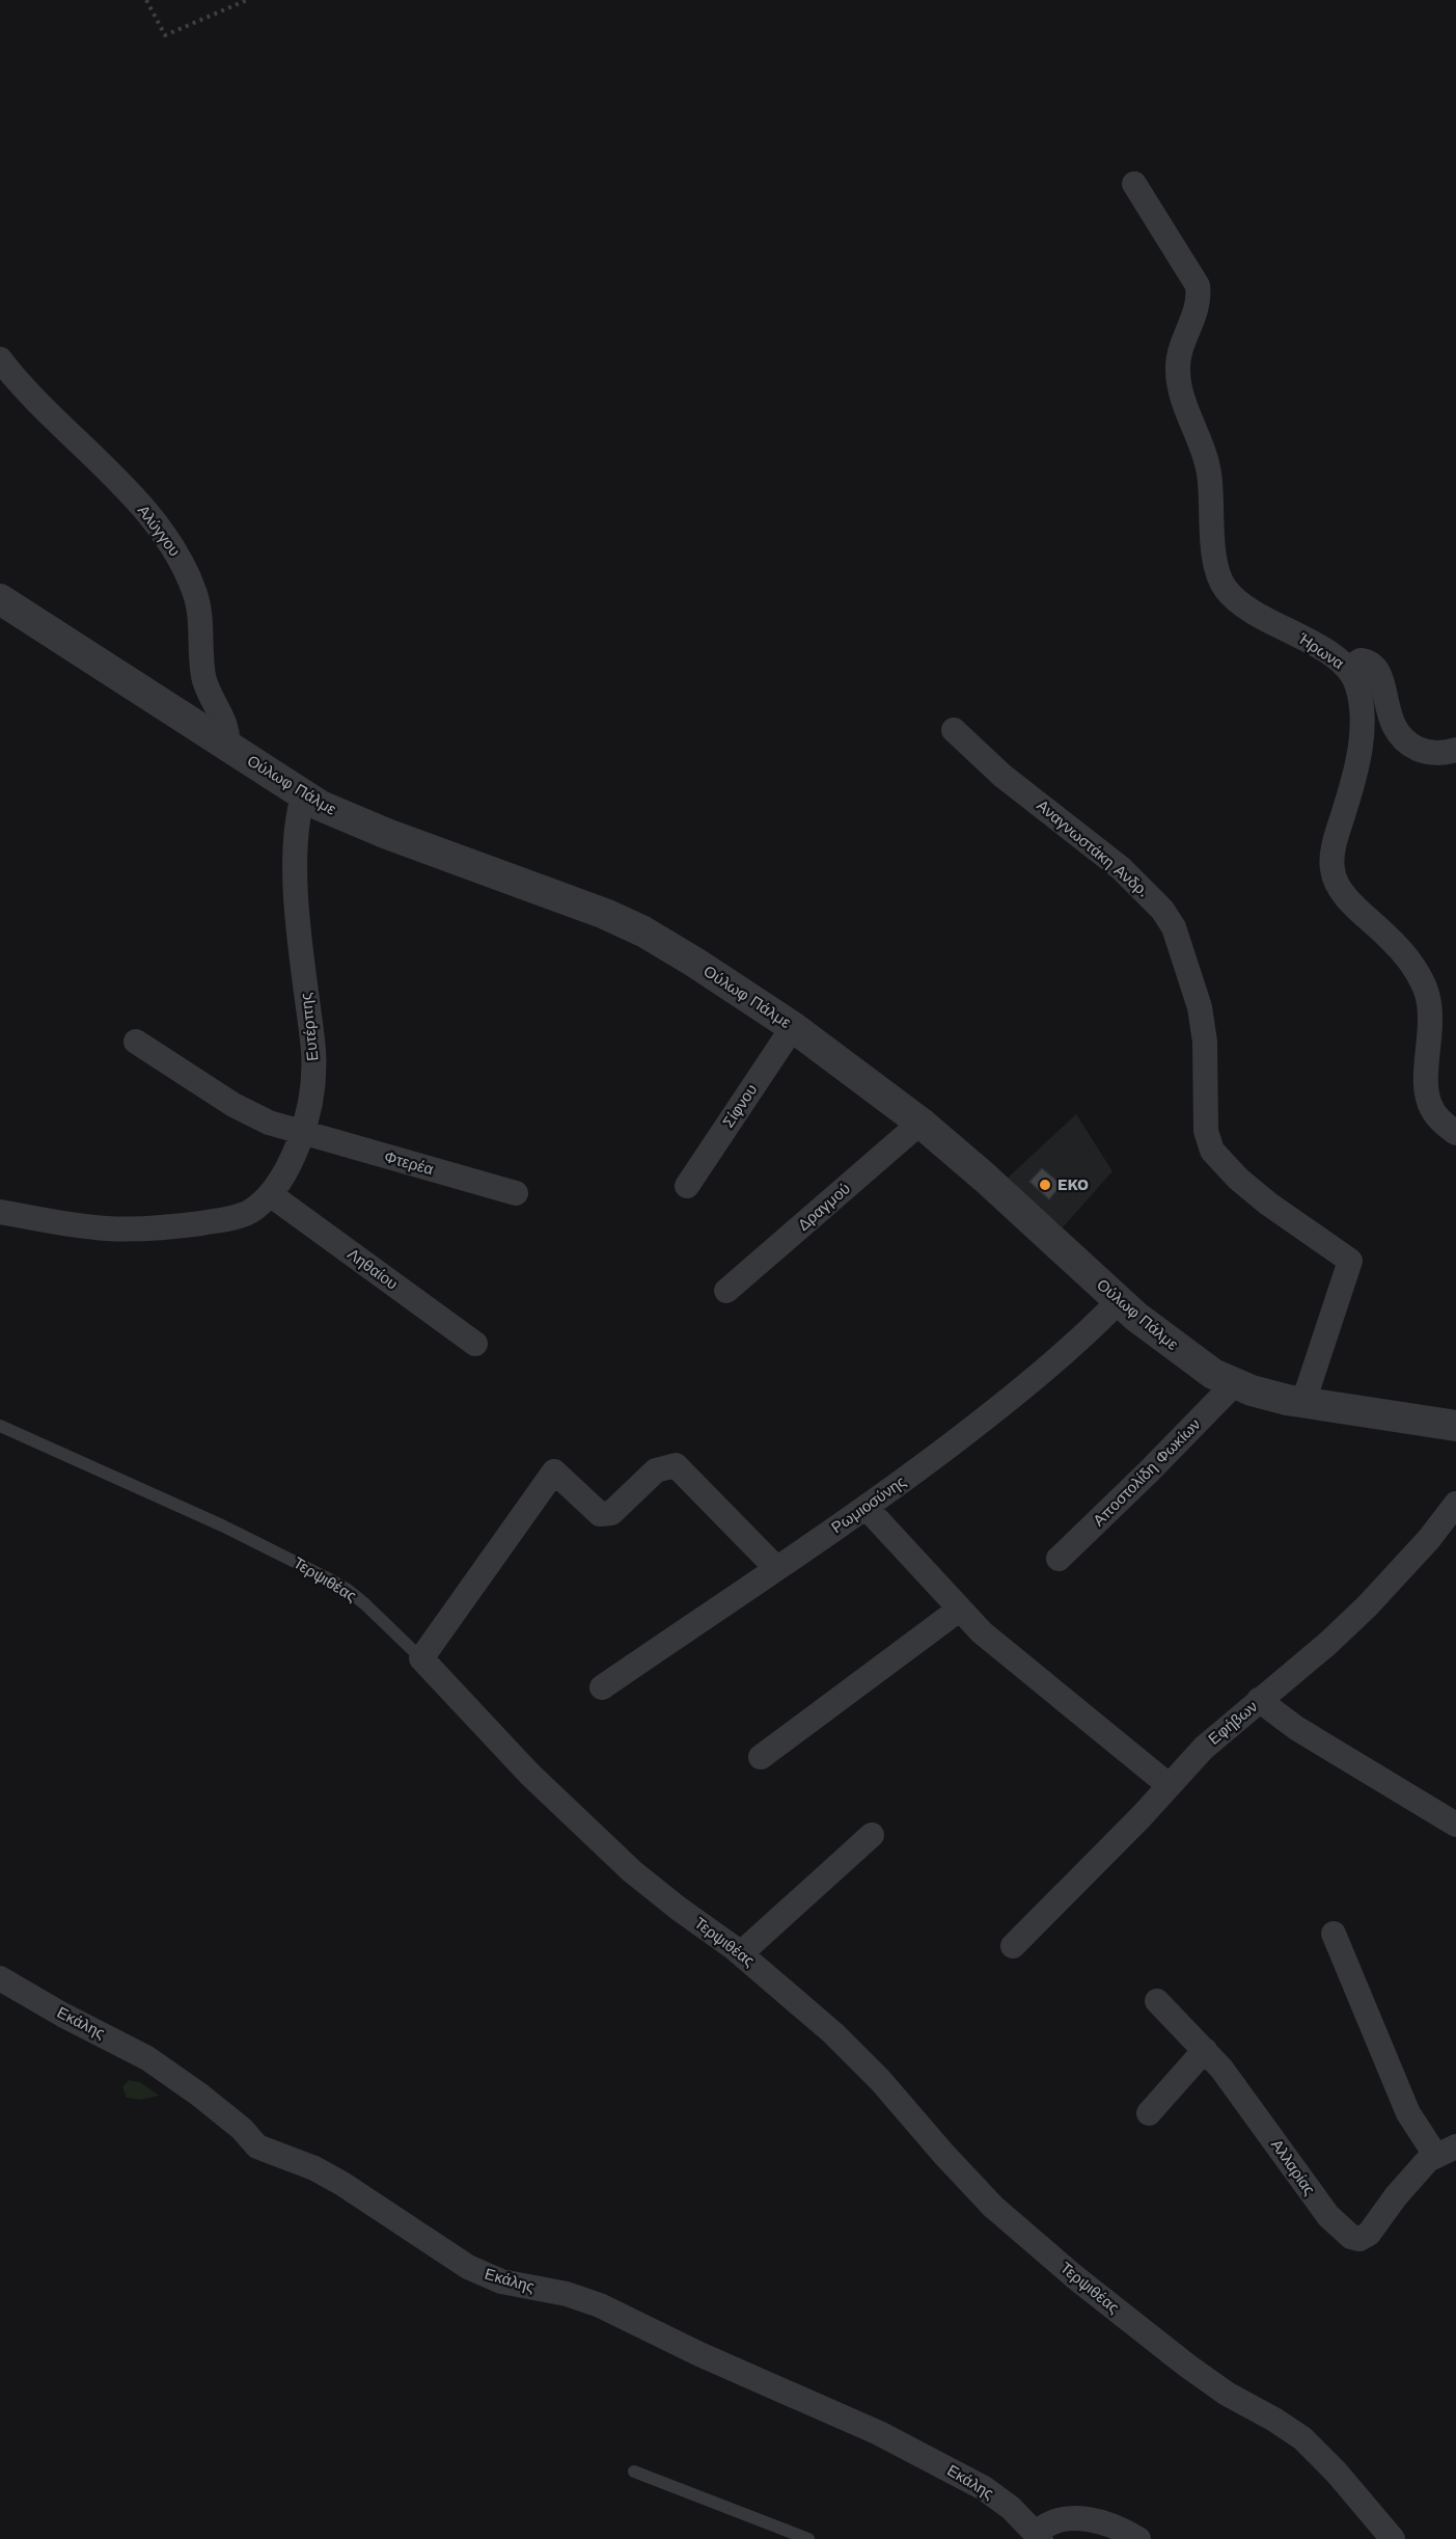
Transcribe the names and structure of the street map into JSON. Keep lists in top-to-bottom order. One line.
{"streets":{"street":["Αλύγγου","Ήρωνα","Ούλωφ Πάλμε","Αναγνωστάκη Ανδρ.","Ευτέρπης","Σίφνου","Φτερέα","Δραγμού","Ληθαίου","Αποστολίδη Φωκίων","Ρωμιοσύνης","Τερψιθέας","Εφήβων","Εκάλης","Αλλαρίας"]},"crossings":[["Αλύγγου","Ούλωφ Πάλμε"],["Ούλωφ Πάλμε","Αναγνωστάκη Ανδρ."],["Ούλωφ Πάλμε","Ευτέρπης"],["Ούλωφ Πάλμε","Σίφνου"],["Ούλωφ Πάλμε","Δραγμού"],["Ούλωφ Πάλμε","Αποστολίδη Φωκίων"],["Ούλωφ Πάλμε","Ρωμιοσύνης"],["Ευτέρπης","Φτερέα"],["Ευτέρπης","Ληθαίου"]],"places":["EKO"]}
